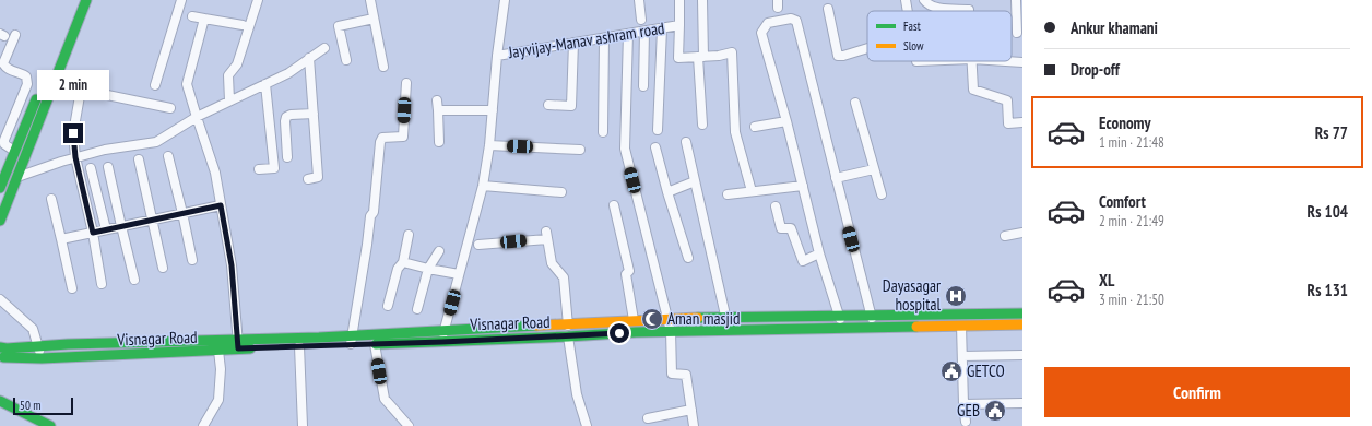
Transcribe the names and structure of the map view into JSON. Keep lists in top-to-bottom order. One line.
{"streets":{"main road":["Visnagar Road"],"street":["Jayvijay-Manav ashram road"]},"crossings":[["Jayvijay-Manav ashram road","Visnagar Road"]],"places":{"hospital":["Dayasagar hospital"],"mosque":["Aman masjid"],"public building":["GETCO","GEB"]},"legend":["Fast","Slow"],"scale_bar":"50 m","page":{"banner":["Ankur khamani","Drop-off"],"bubble":"2 min","list":[{"name":"Economy","note":"1 min · 21:48","value":"Rs 77"},{"name":"Comfort","note":"2 min · 21:49","value":"Rs 104"},{"name":"XL","note":"3 min · 21:50","value":"Rs 131"}],"buttons":"Confirm","scale":"50 m"}}
